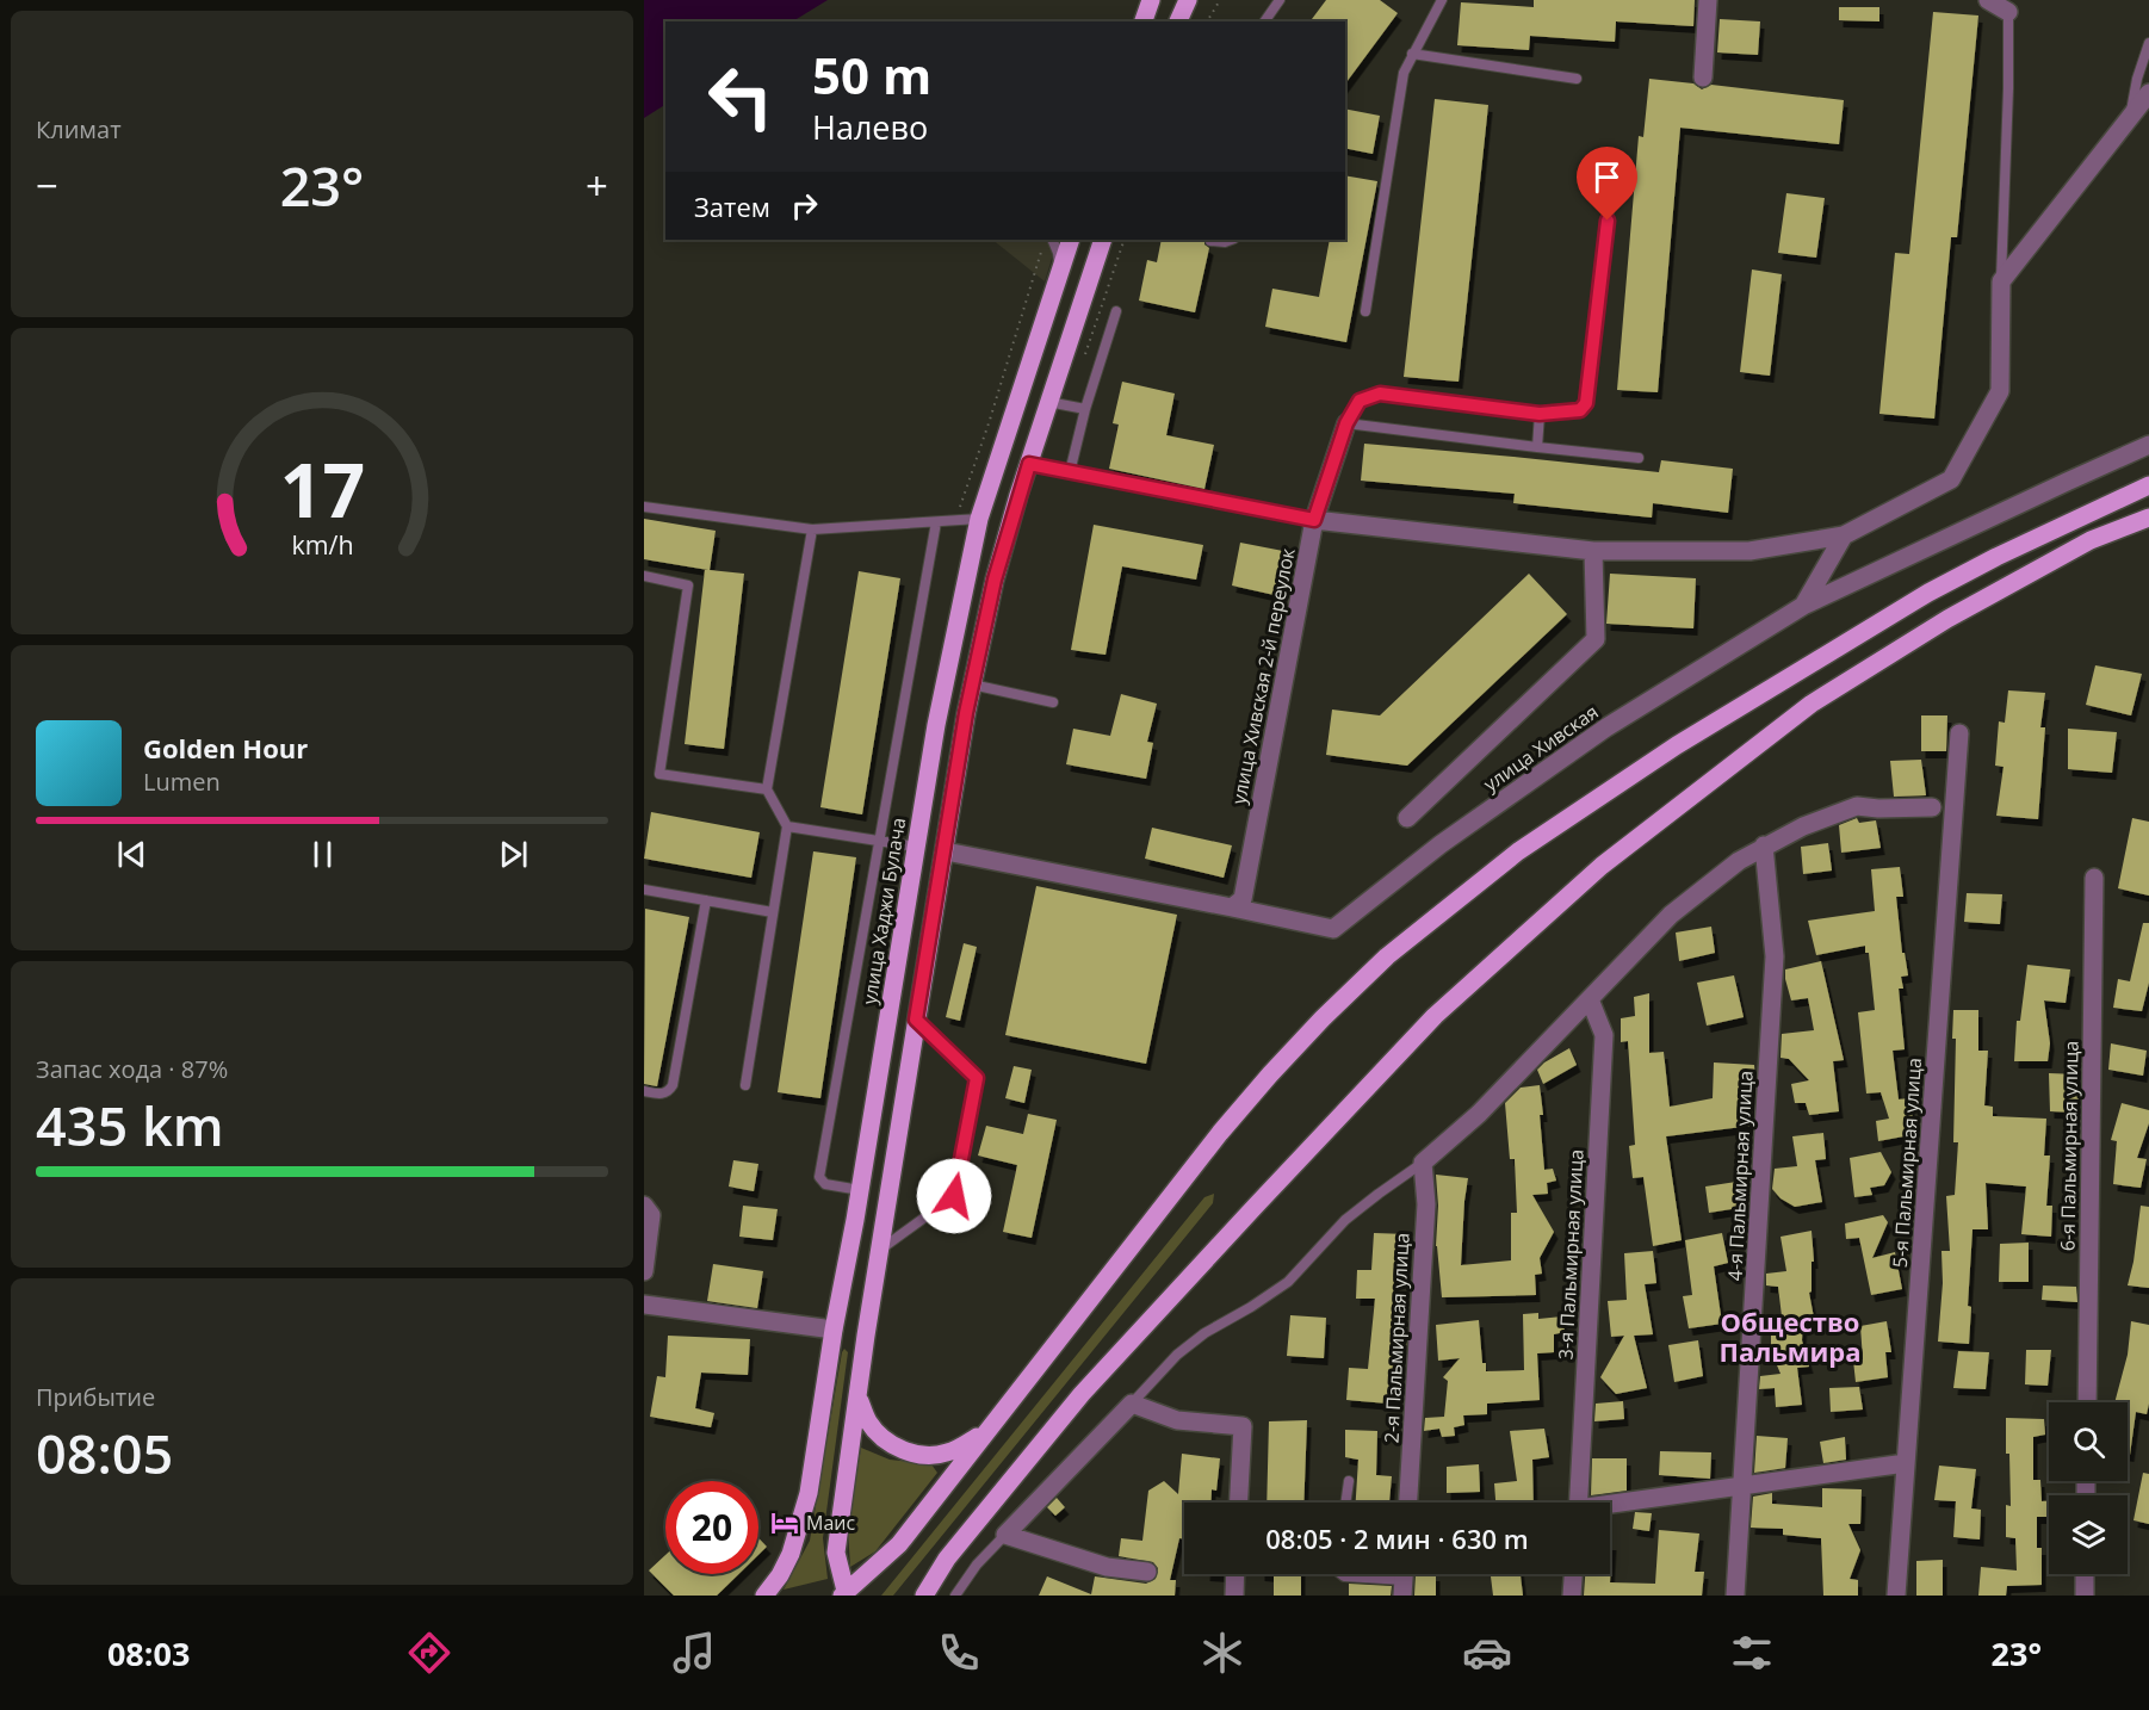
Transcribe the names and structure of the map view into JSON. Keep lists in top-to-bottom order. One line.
{"streets":{"main road":["улица Хаджи Булача"],"street":["улица Хивская 2-й переулок","улица Хивская","6-я Пальмирная улица","5-я Пальмирная улица","4-я Пальмирная улица","3-я Пальмирная улица","2-я Пальмирная улица"]},"crossings":[["улица Хивская 2-й переулок","улица Хивская"]],"districts":["Общество Пальмира"],"places":{"hotel":["Маис"]},"page":{"tile":["Климат",["Запас хода · 87%","435 km"],["Прибытие","08:05"]],"turn":["50 m","Налево"],"heat":["−","23°","+"],"then":"Затем","song":["Golden Hour","Lumen"],"limit":"20","trip":"08:05 · 2 мин · 630 m","tabs":["08:03","23°"],"gauge":["17","km/h"]}}
